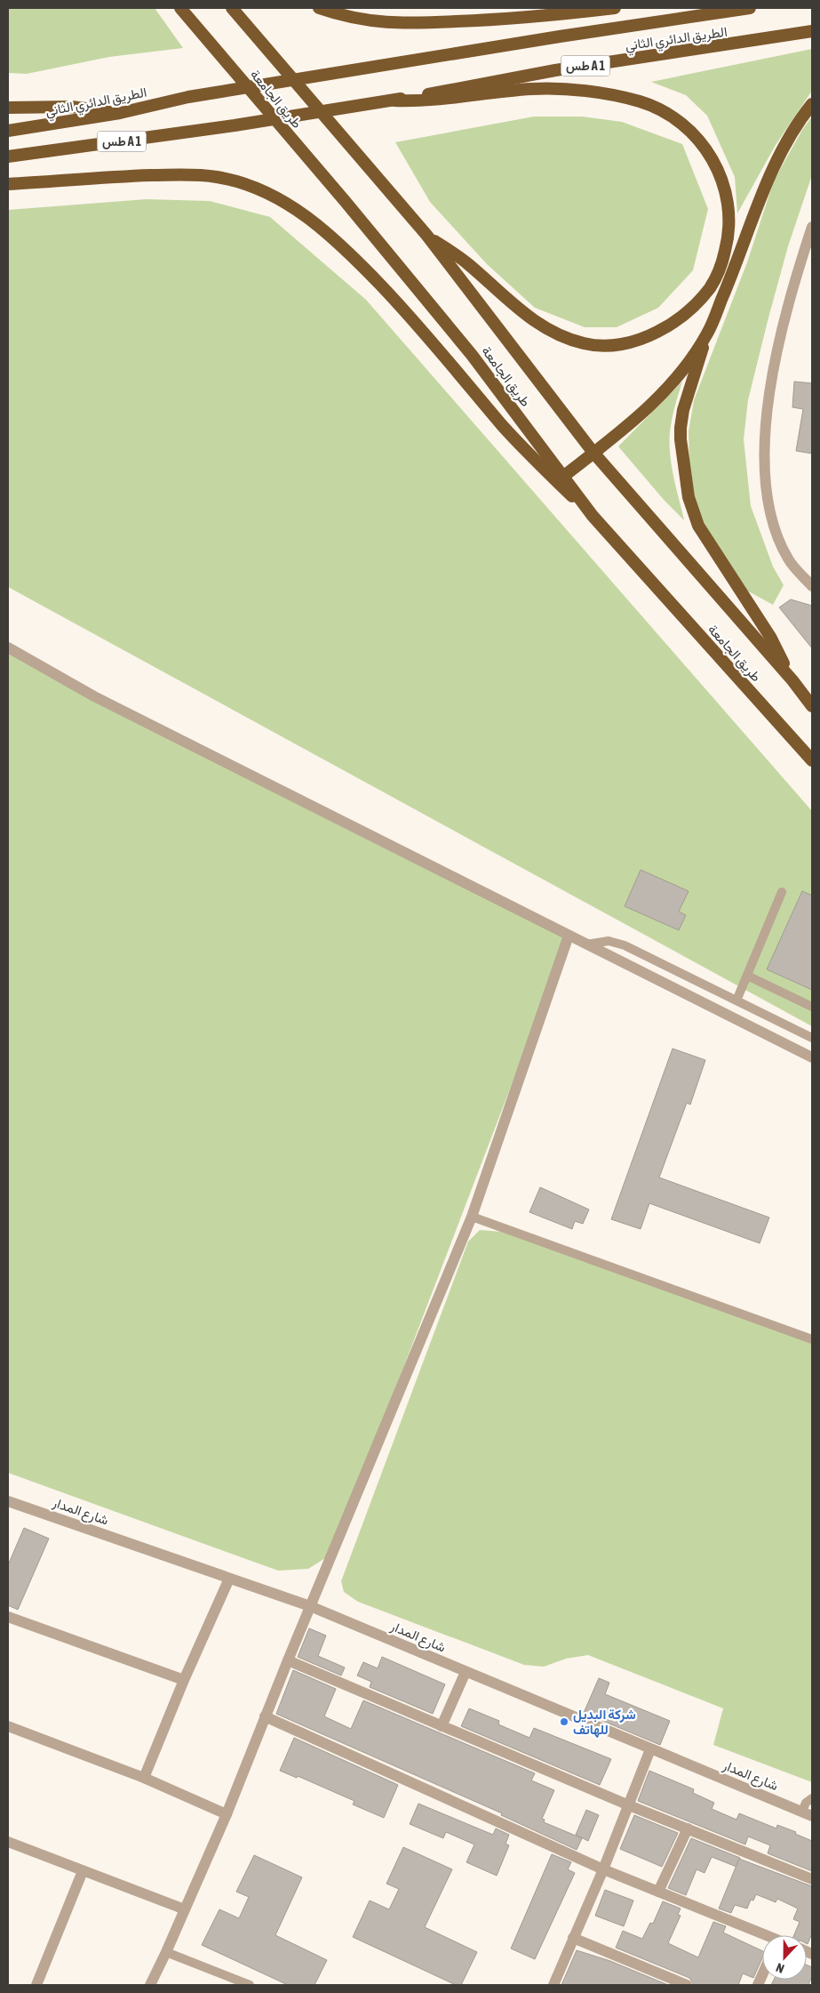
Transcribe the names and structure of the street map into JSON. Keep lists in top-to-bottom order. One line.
{"streets":{"highway":["الطريق الدائري الثاني","طس A 1","طريق الجامعة"],"street":["شارع المدار"]},"places":["شركة البديل للهاتف"],"north":"bottom"}
